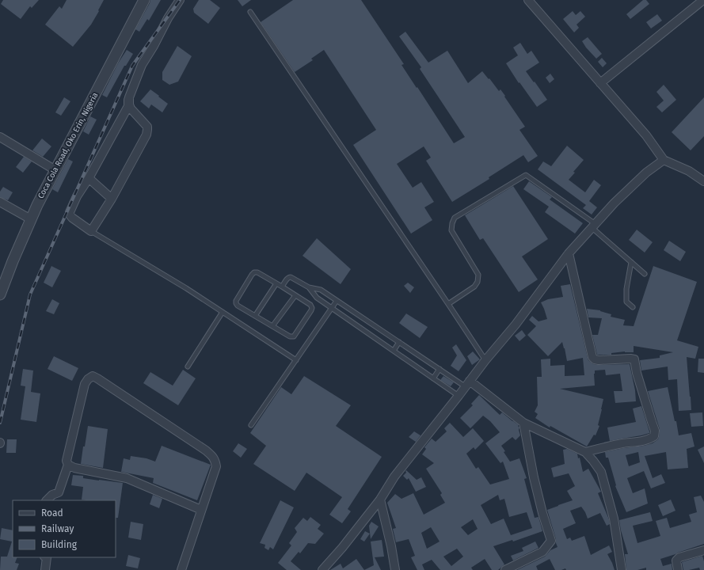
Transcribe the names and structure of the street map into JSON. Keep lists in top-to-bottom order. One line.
{"streets":{"street":["Coca Cola Road, Oko Erin, Nigeria"]},"legend":["Road","Railway","Building"]}
